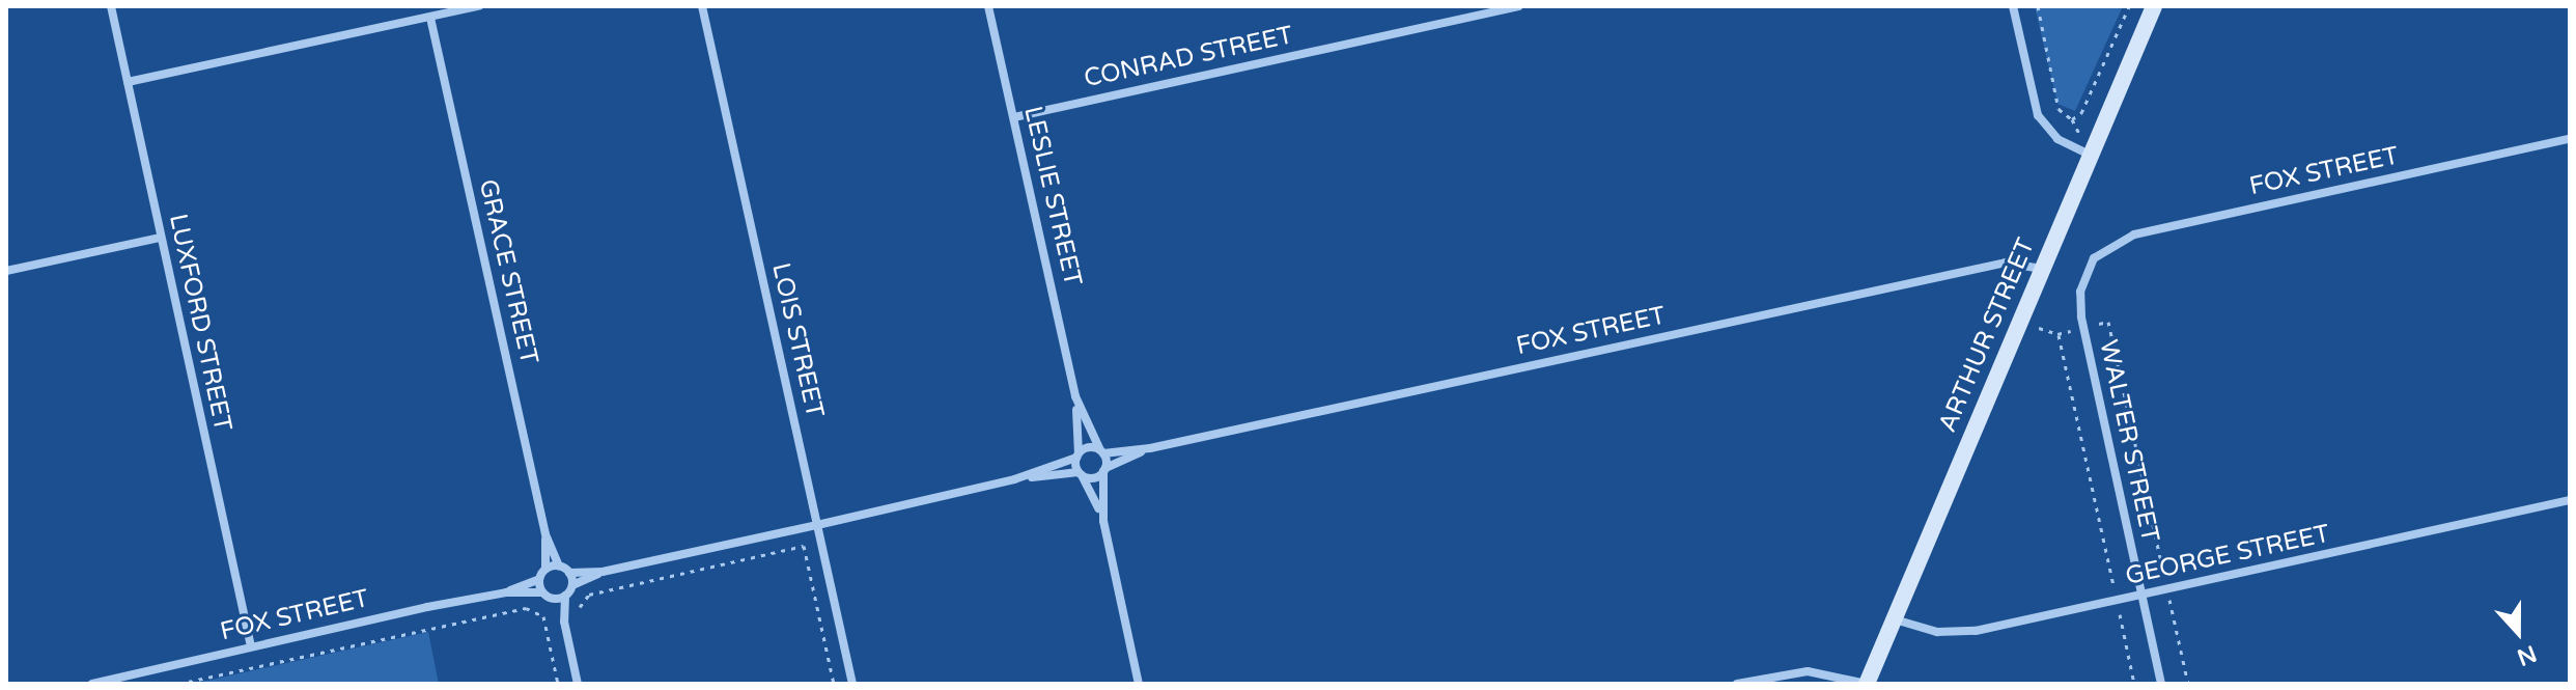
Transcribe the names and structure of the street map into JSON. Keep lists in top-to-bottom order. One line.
{"streets":{"street":["CONRAD STREET","FOX STREET","LESLIE STREET","GRACE STREET","LUXFORD STREET","ARTHUR STREET","LOIS STREET","WALTER STREET","GEORGE STREET"]},"crossings":[["CONRAD STREET","LESLIE STREET"],["FOX STREET","LESLIE STREET"],["FOX STREET","GRACE STREET"],["FOX STREET","LUXFORD STREET"],["FOX STREET","ARTHUR STREET"],["FOX STREET","WALTER STREET"],["ARTHUR STREET","GEORGE STREET"],["WALTER STREET","GEORGE STREET"]],"north":"bottom"}
